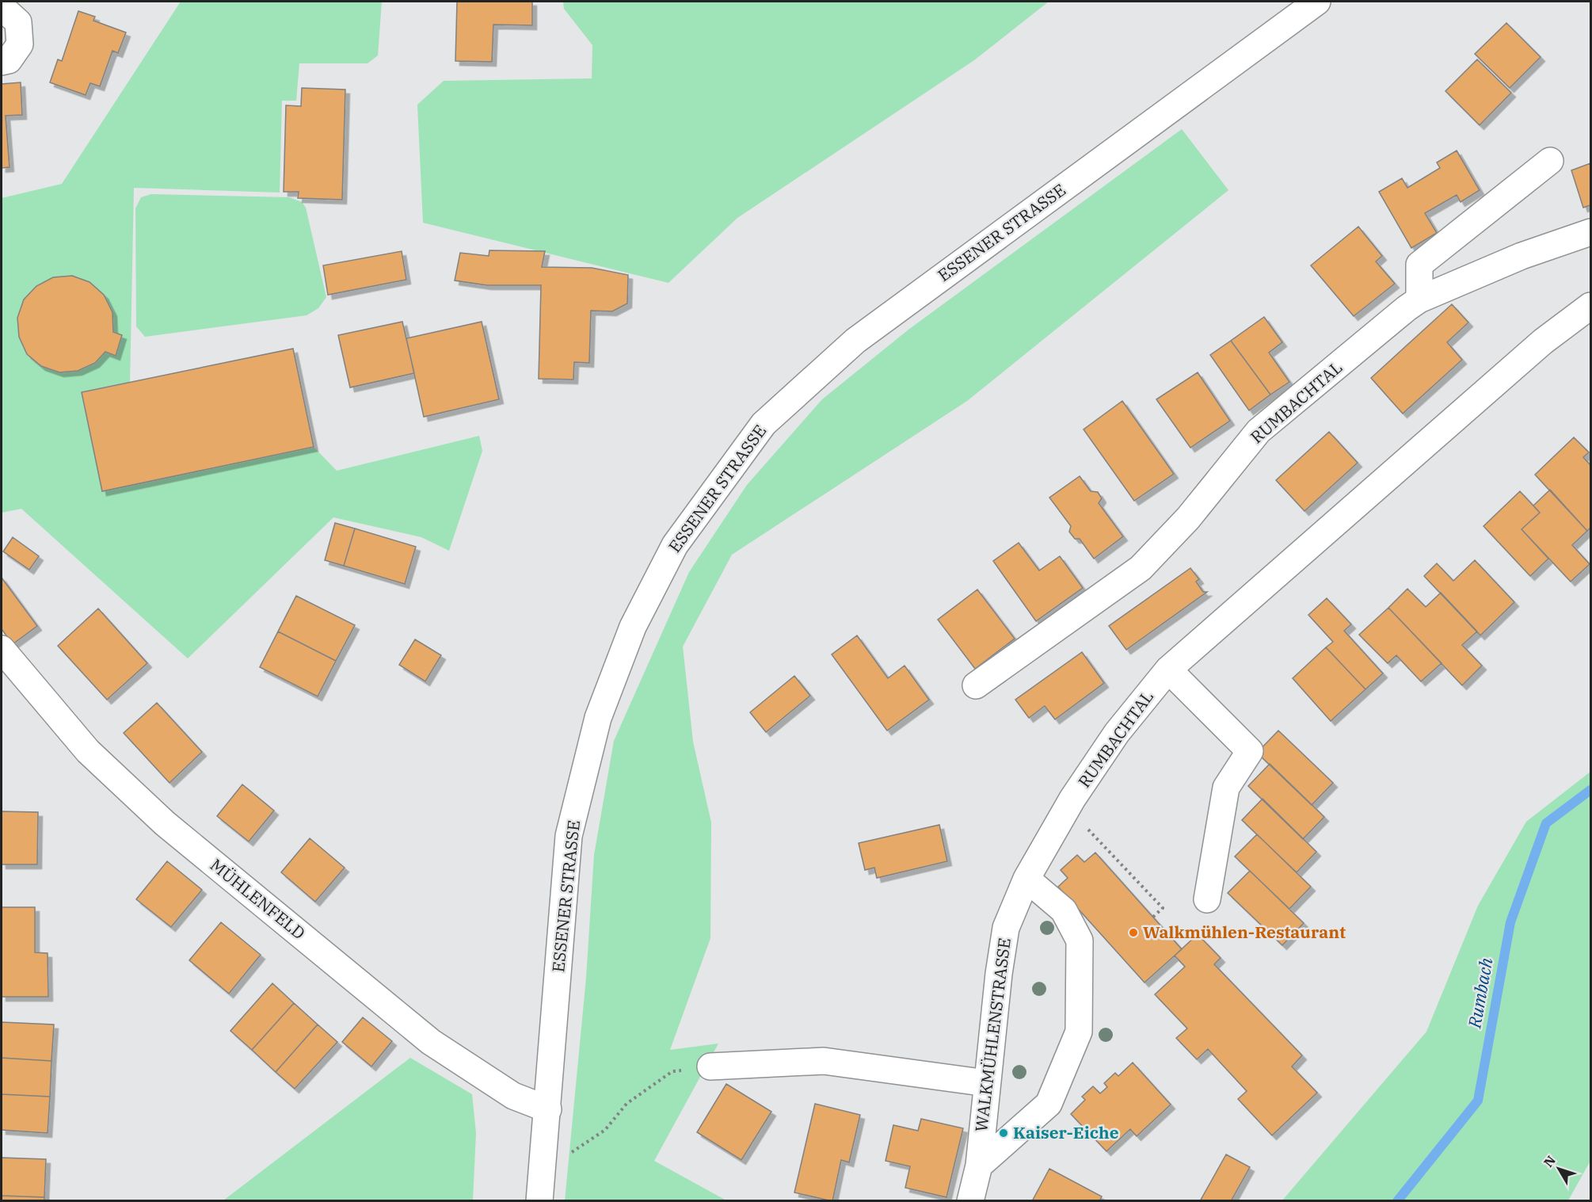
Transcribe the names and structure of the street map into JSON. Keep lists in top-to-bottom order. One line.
{"streets":{"street":["ESSENER STRASSE","RUMBACHTAL","MÜHLENFELD","WALKMÜHLENSTRASSE"]},"crossings":[["ESSENER STRASSE","MÜHLENFELD"],["RUMBACHTAL","WALKMÜHLENSTRASSE"]],"water":["Rumbach"],"places":["Walkmühlen-Restaurant","Kaiser-Eiche"],"north":"top left"}
